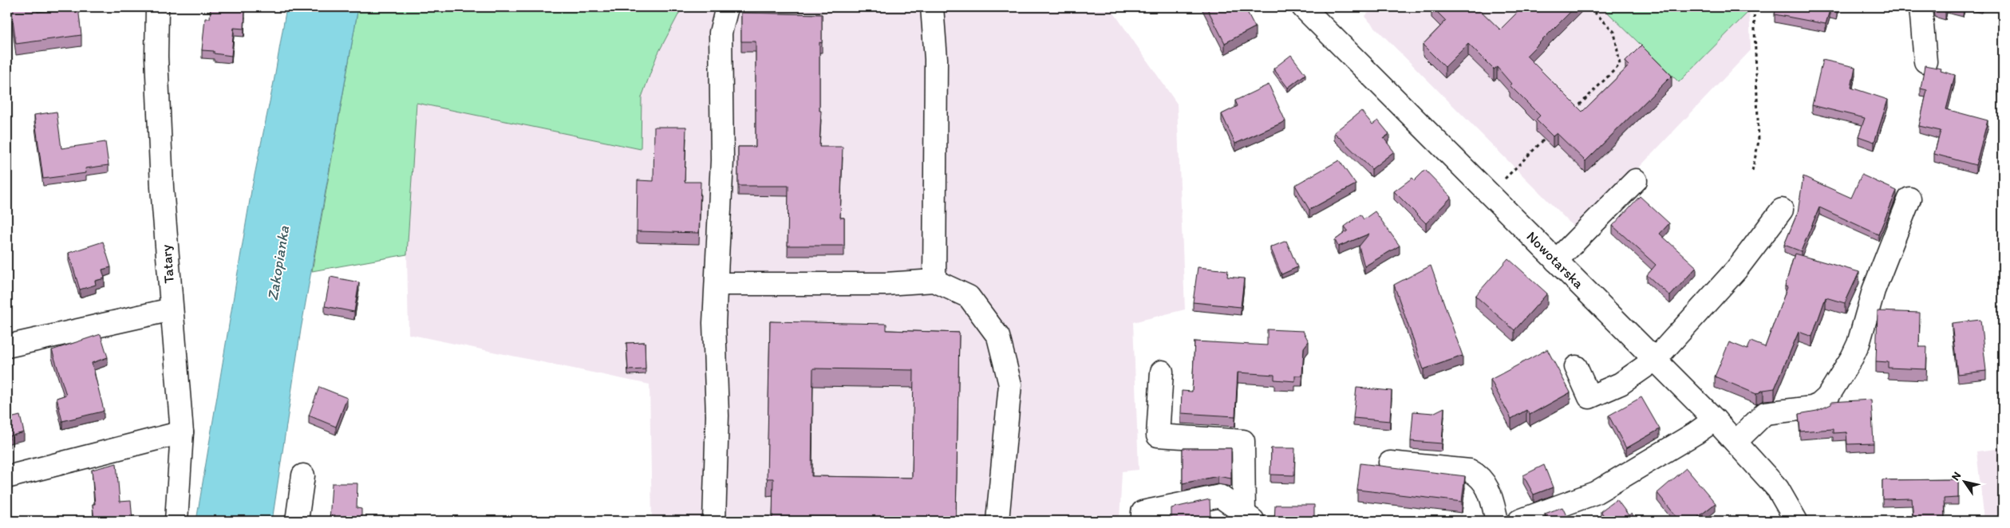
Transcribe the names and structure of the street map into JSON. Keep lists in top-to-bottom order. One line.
{"streets":{"main road":["Nowotarska","Tatary"]},"water":["Zakopianka"],"north":"top left"}
